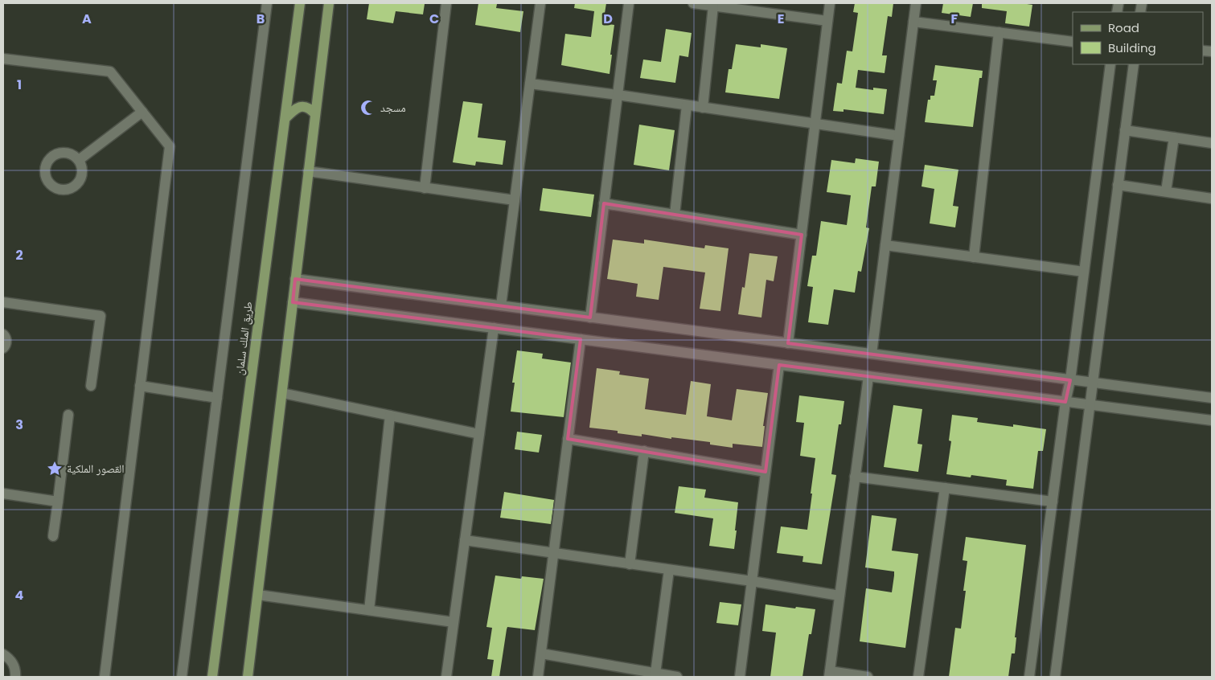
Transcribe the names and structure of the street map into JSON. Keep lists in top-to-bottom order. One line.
{"streets":{"main road":["طريق الملك سلمان"]},"places":{"mosque":["مسجد"],"place":["القصور الملكية"]},"legend":["Road","Building"],"grid":{"columns":["A","B","C","D","E","F"],"rows":["1","2","3","4"]}}
